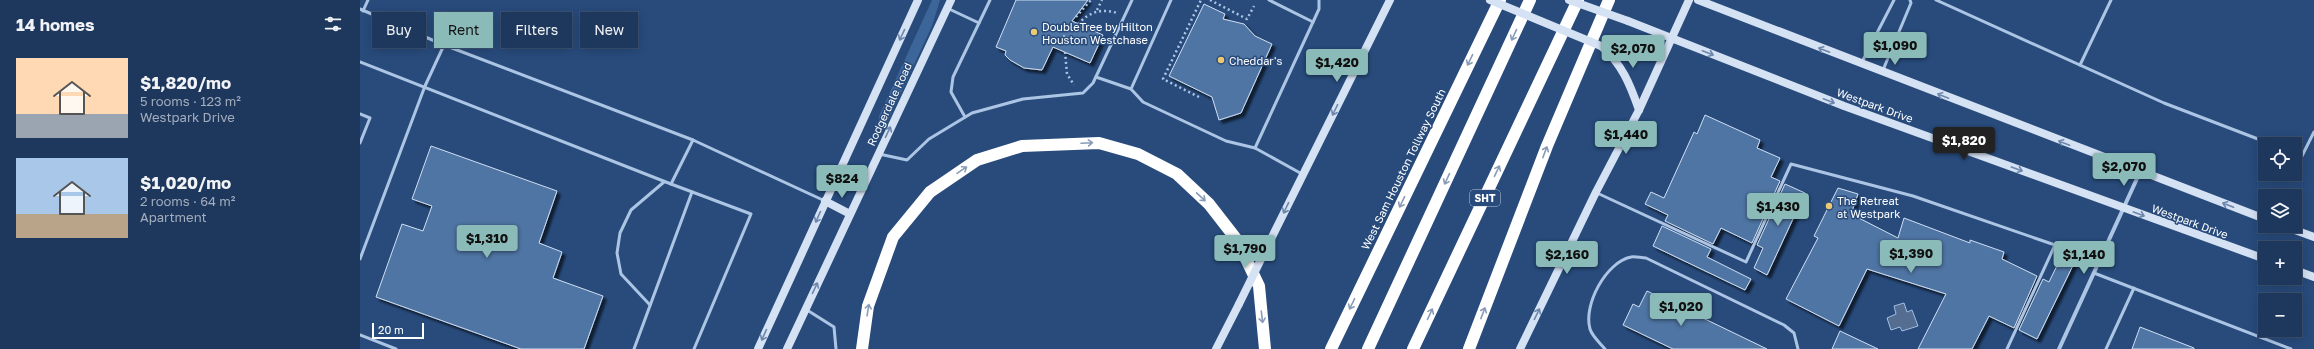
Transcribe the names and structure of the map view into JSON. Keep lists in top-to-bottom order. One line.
{"streets":{"highway":["West Sam Houston Tollway South","SHT"],"main road":["Rodgerdale Road","Westpark Drive"]},"places":["DoubleTree by Hilton Houston Westchase","Cheddar's","The Retreat at Westpark"],"scale_bar":"20 m","page":{"heading":"14 homes","chip":["Buy","Rent","Filters","New"],"price":["$1,090","$2,070","$1,420","$1,440","$1,820","$2,070","$824","$1,430","$1,310","$1,790","$1,390","$2,160","$1,140","$1,020"],"list":[{"name":"$1,820/mo","note":"5 rooms · 123 m² · Westpark Drive"},{"name":"$1,020/mo","note":"2 rooms · 64 m² · Apartment"}],"map_buttons":["+","−"],"scale":"20 m"}}
